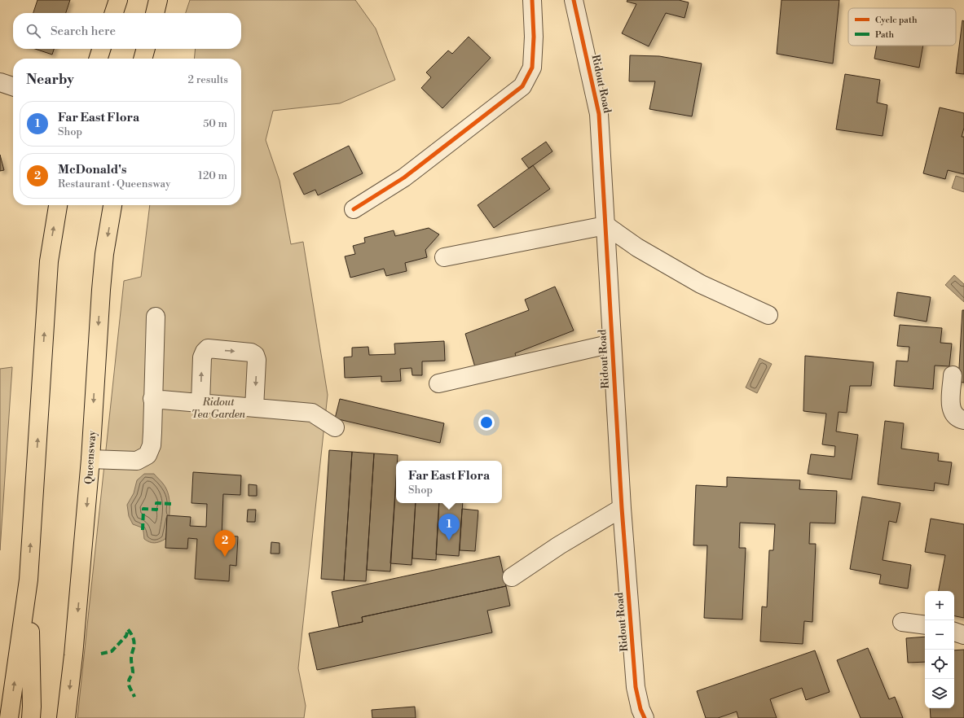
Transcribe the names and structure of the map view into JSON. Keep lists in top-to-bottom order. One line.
{"streets":{"highway":["Queensway"],"street":["Ridout Road"]},"parks":["Ridout Tea Garden"],"legend":["Cycle path","Path"],"page":{"search":"Search here","heading":["Nearby","2 results"],"list":[{"mark":"1","name":"Far East Flora","note":"Shop","value":"50 m"},{"mark":"2","name":"McDonald's","note":"Restaurant · Queensway","value":"120 m"}],"popup":["Far East Flora","Shop"],"pins":["1","2"],"map_buttons":["+","−"]}}
